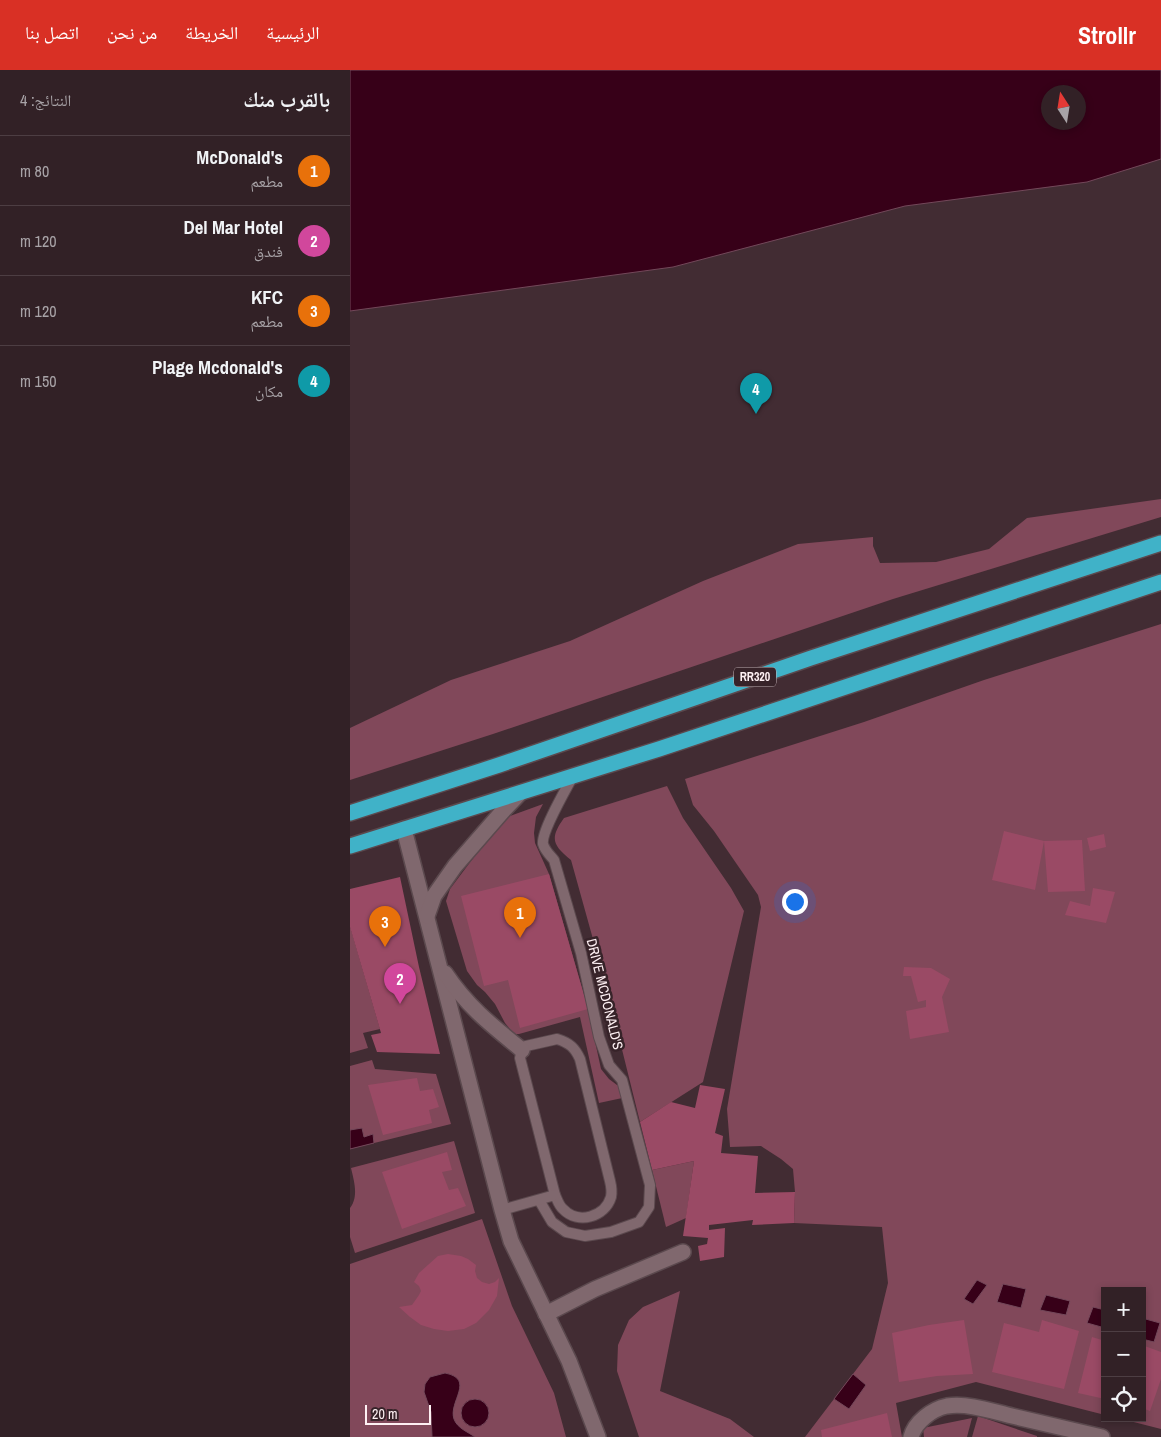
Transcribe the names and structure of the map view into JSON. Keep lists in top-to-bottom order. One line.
{"streets":{"highway":["RR320"],"lane":["DRIVE MCDONALD'S"]},"scale_bar":"20 m","north":"top","page":{"header":"Strollr","nav":["الرئيسية","الخريطة","من نحن","اتصل بنا"],"heading":["بالقرب منك","النتائج: 4"],"list":[{"mark":"1","name":"McDonald's","note":"مطعم","value":"80 m"},{"mark":"2","name":"Del Mar Hotel","note":"فندق","value":"120 m"},{"mark":"3","name":"KFC","note":"مطعم","value":"120 m"},{"mark":"4","name":"Plage Mcdonald's","note":"مكان","value":"150 m"}],"pins":["4","1","3","2"],"map_buttons":["+","−"],"scale":"20 m"}}
